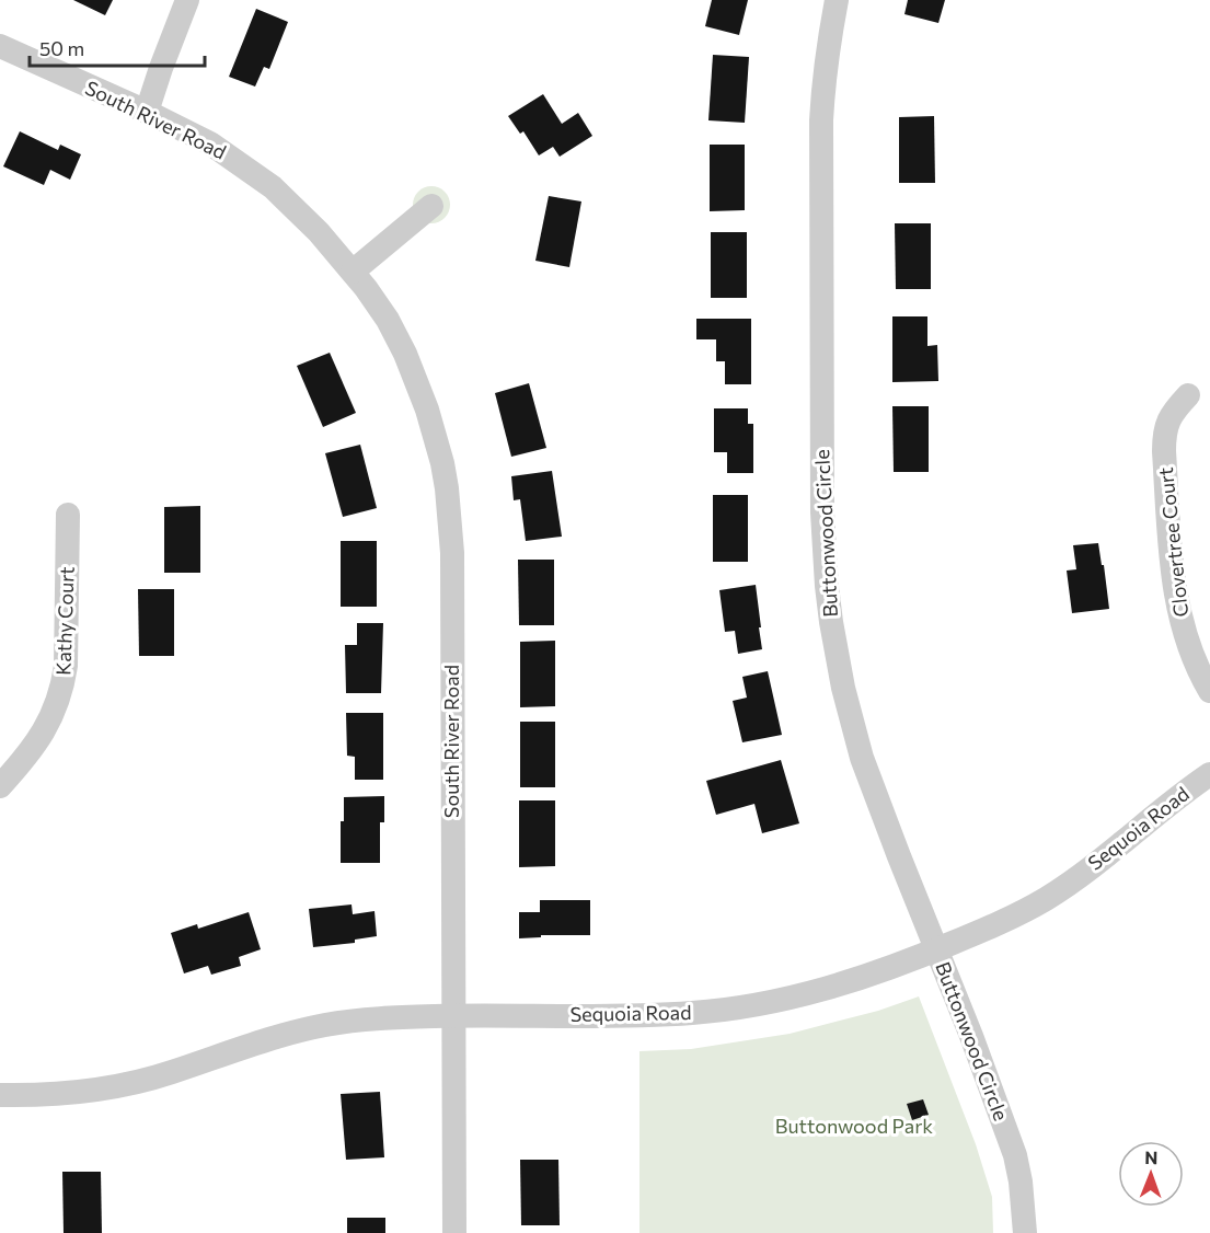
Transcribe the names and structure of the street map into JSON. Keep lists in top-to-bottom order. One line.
{"streets":{"street":["South River Road","Buttonwood Circle","Clovertree Court","Kathy Court","Sequoia Road"]},"crossings":[["South River Road","Sequoia Road"],["Buttonwood Circle","Sequoia Road"]],"parks":["Buttonwood Park"],"scale_bar":"50 m","north":"top"}
